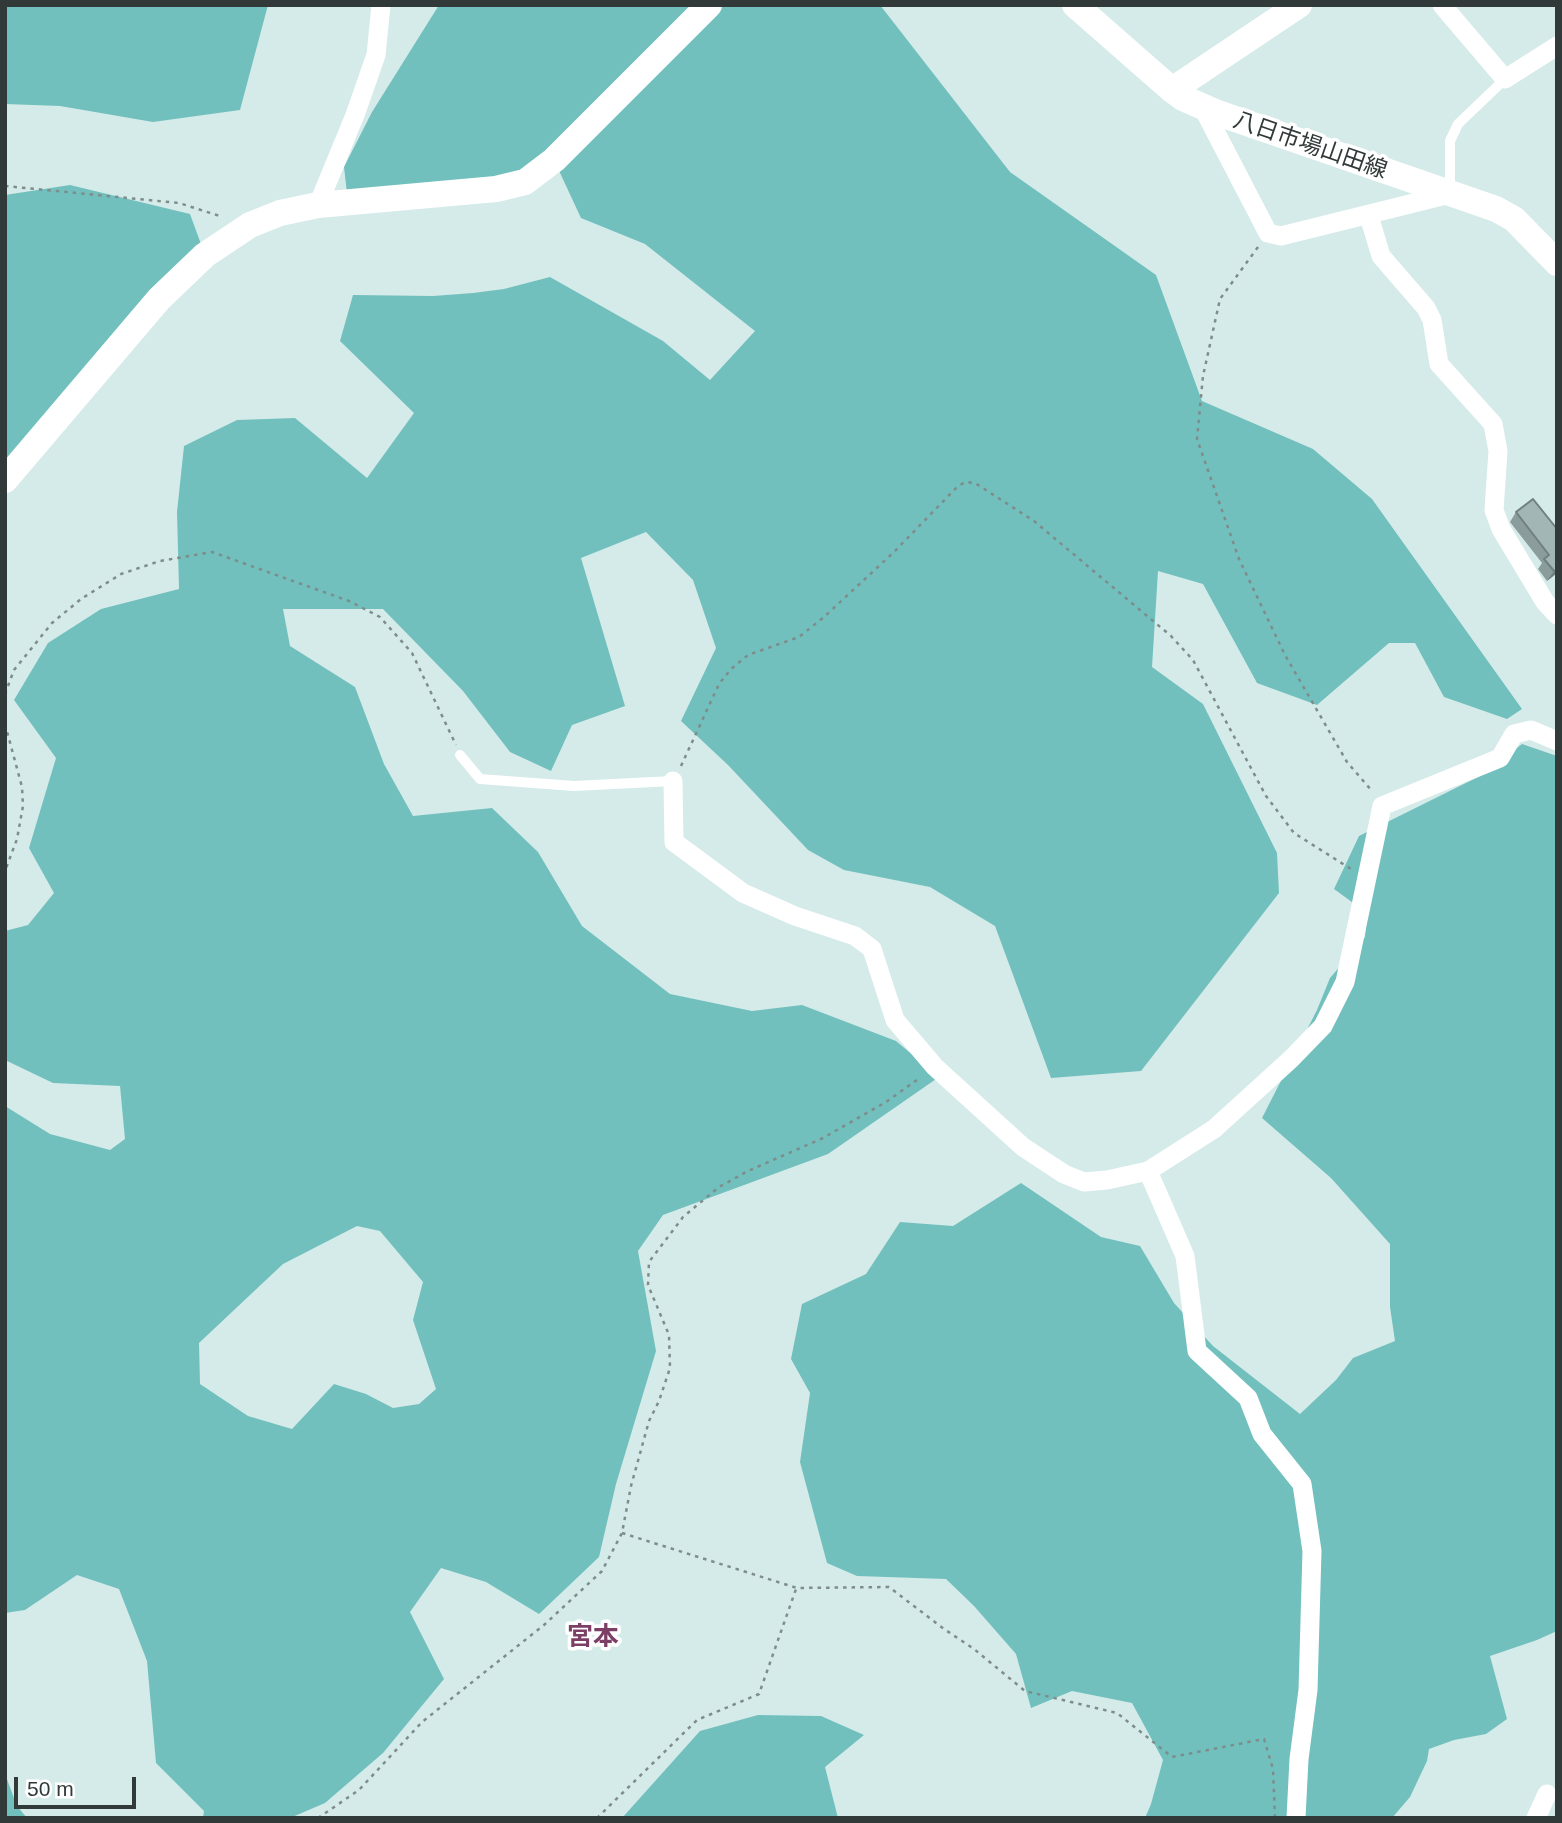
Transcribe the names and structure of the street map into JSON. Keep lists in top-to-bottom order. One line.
{"streets":{"street":["八日市場山田線"]},"districts":["宮本"],"scale_bar":"50 m"}
